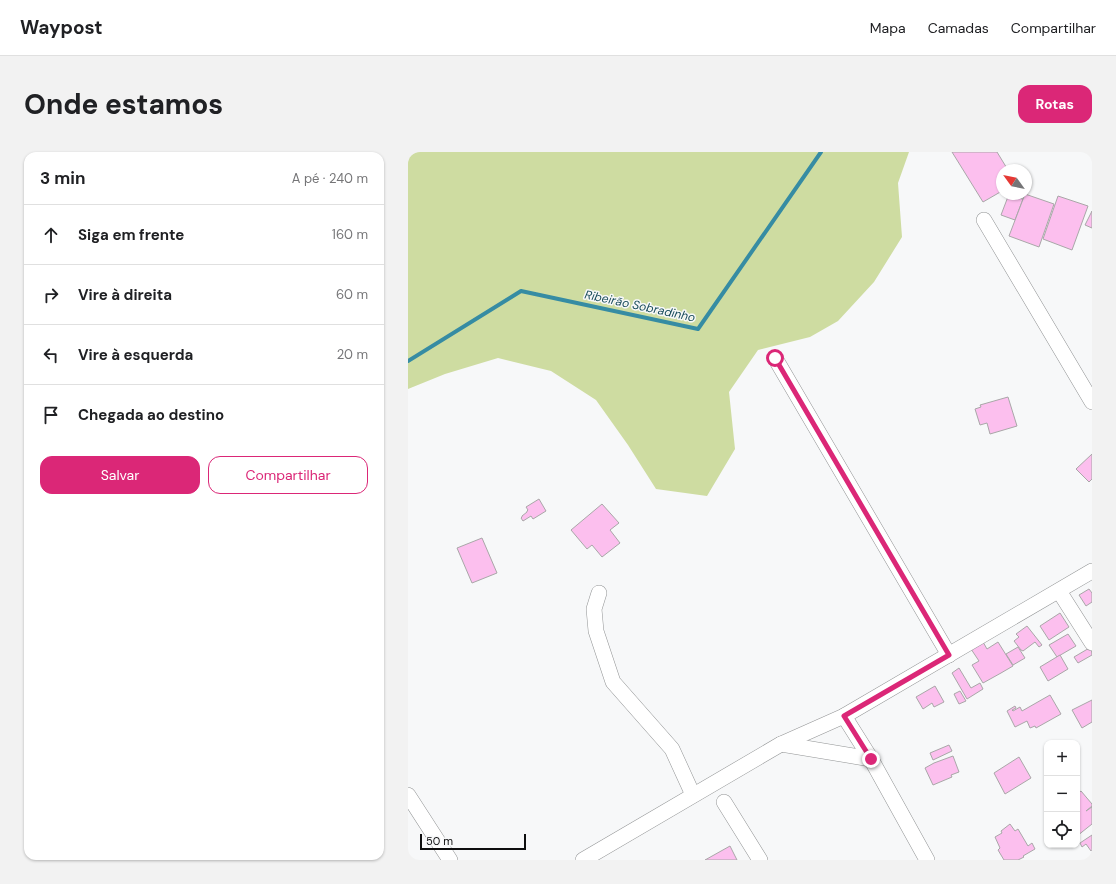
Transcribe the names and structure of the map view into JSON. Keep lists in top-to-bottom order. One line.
{"water":["Ribeirão Sobradinho"],"scale_bar":"50 m","north":"top left","page":{"header":"Waypost","nav":["Mapa","Camadas","Compartilhar"],"buttons":["Rotas",["Salvar","Compartilhar"]],"title":"Onde estamos","heading":["3 min","A pé · 240 m"],"list":[["Siga em frente","160 m"],["Vire à direita","60 m"],["Vire à esquerda","20 m"],"Chegada ao destino"],"map_buttons":["+","−"],"scale":"50 m"}}
